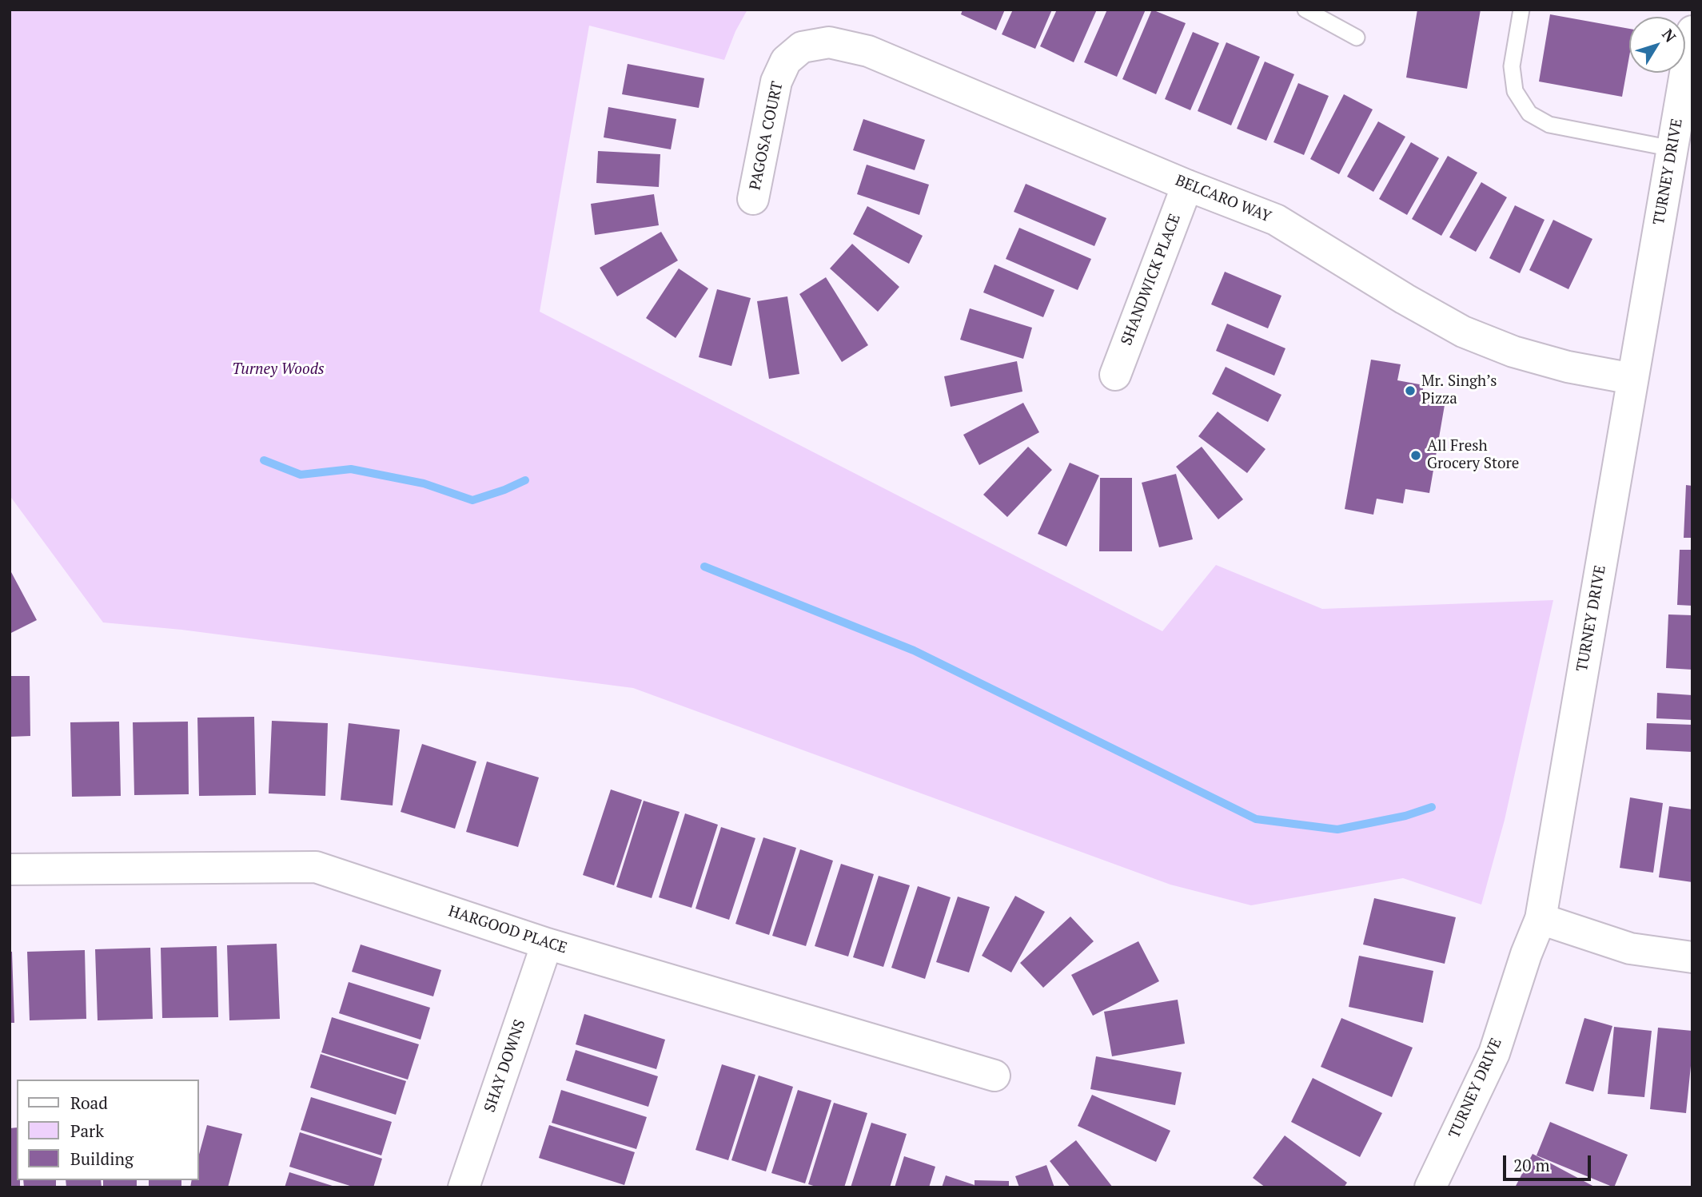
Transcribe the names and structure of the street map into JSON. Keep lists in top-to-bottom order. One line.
{"streets":{"street":["PAGOSA COURT","TURNEY DRIVE","BELCARO WAY","SHANDWICK PLACE","HARGOOD PLACE","SHAY DOWNS"]},"crossings":[["PAGOSA COURT","BELCARO WAY"],["TURNEY DRIVE","BELCARO WAY"],["BELCARO WAY","SHANDWICK PLACE"],["HARGOOD PLACE","SHAY DOWNS"]],"parks":["Turney Woods"],"places":["Mr. Singh’s Pizza","All Fresh Grocery Store"],"legend":["Road","Park","Building"],"scale_bar":"20 m","north":"top right"}
